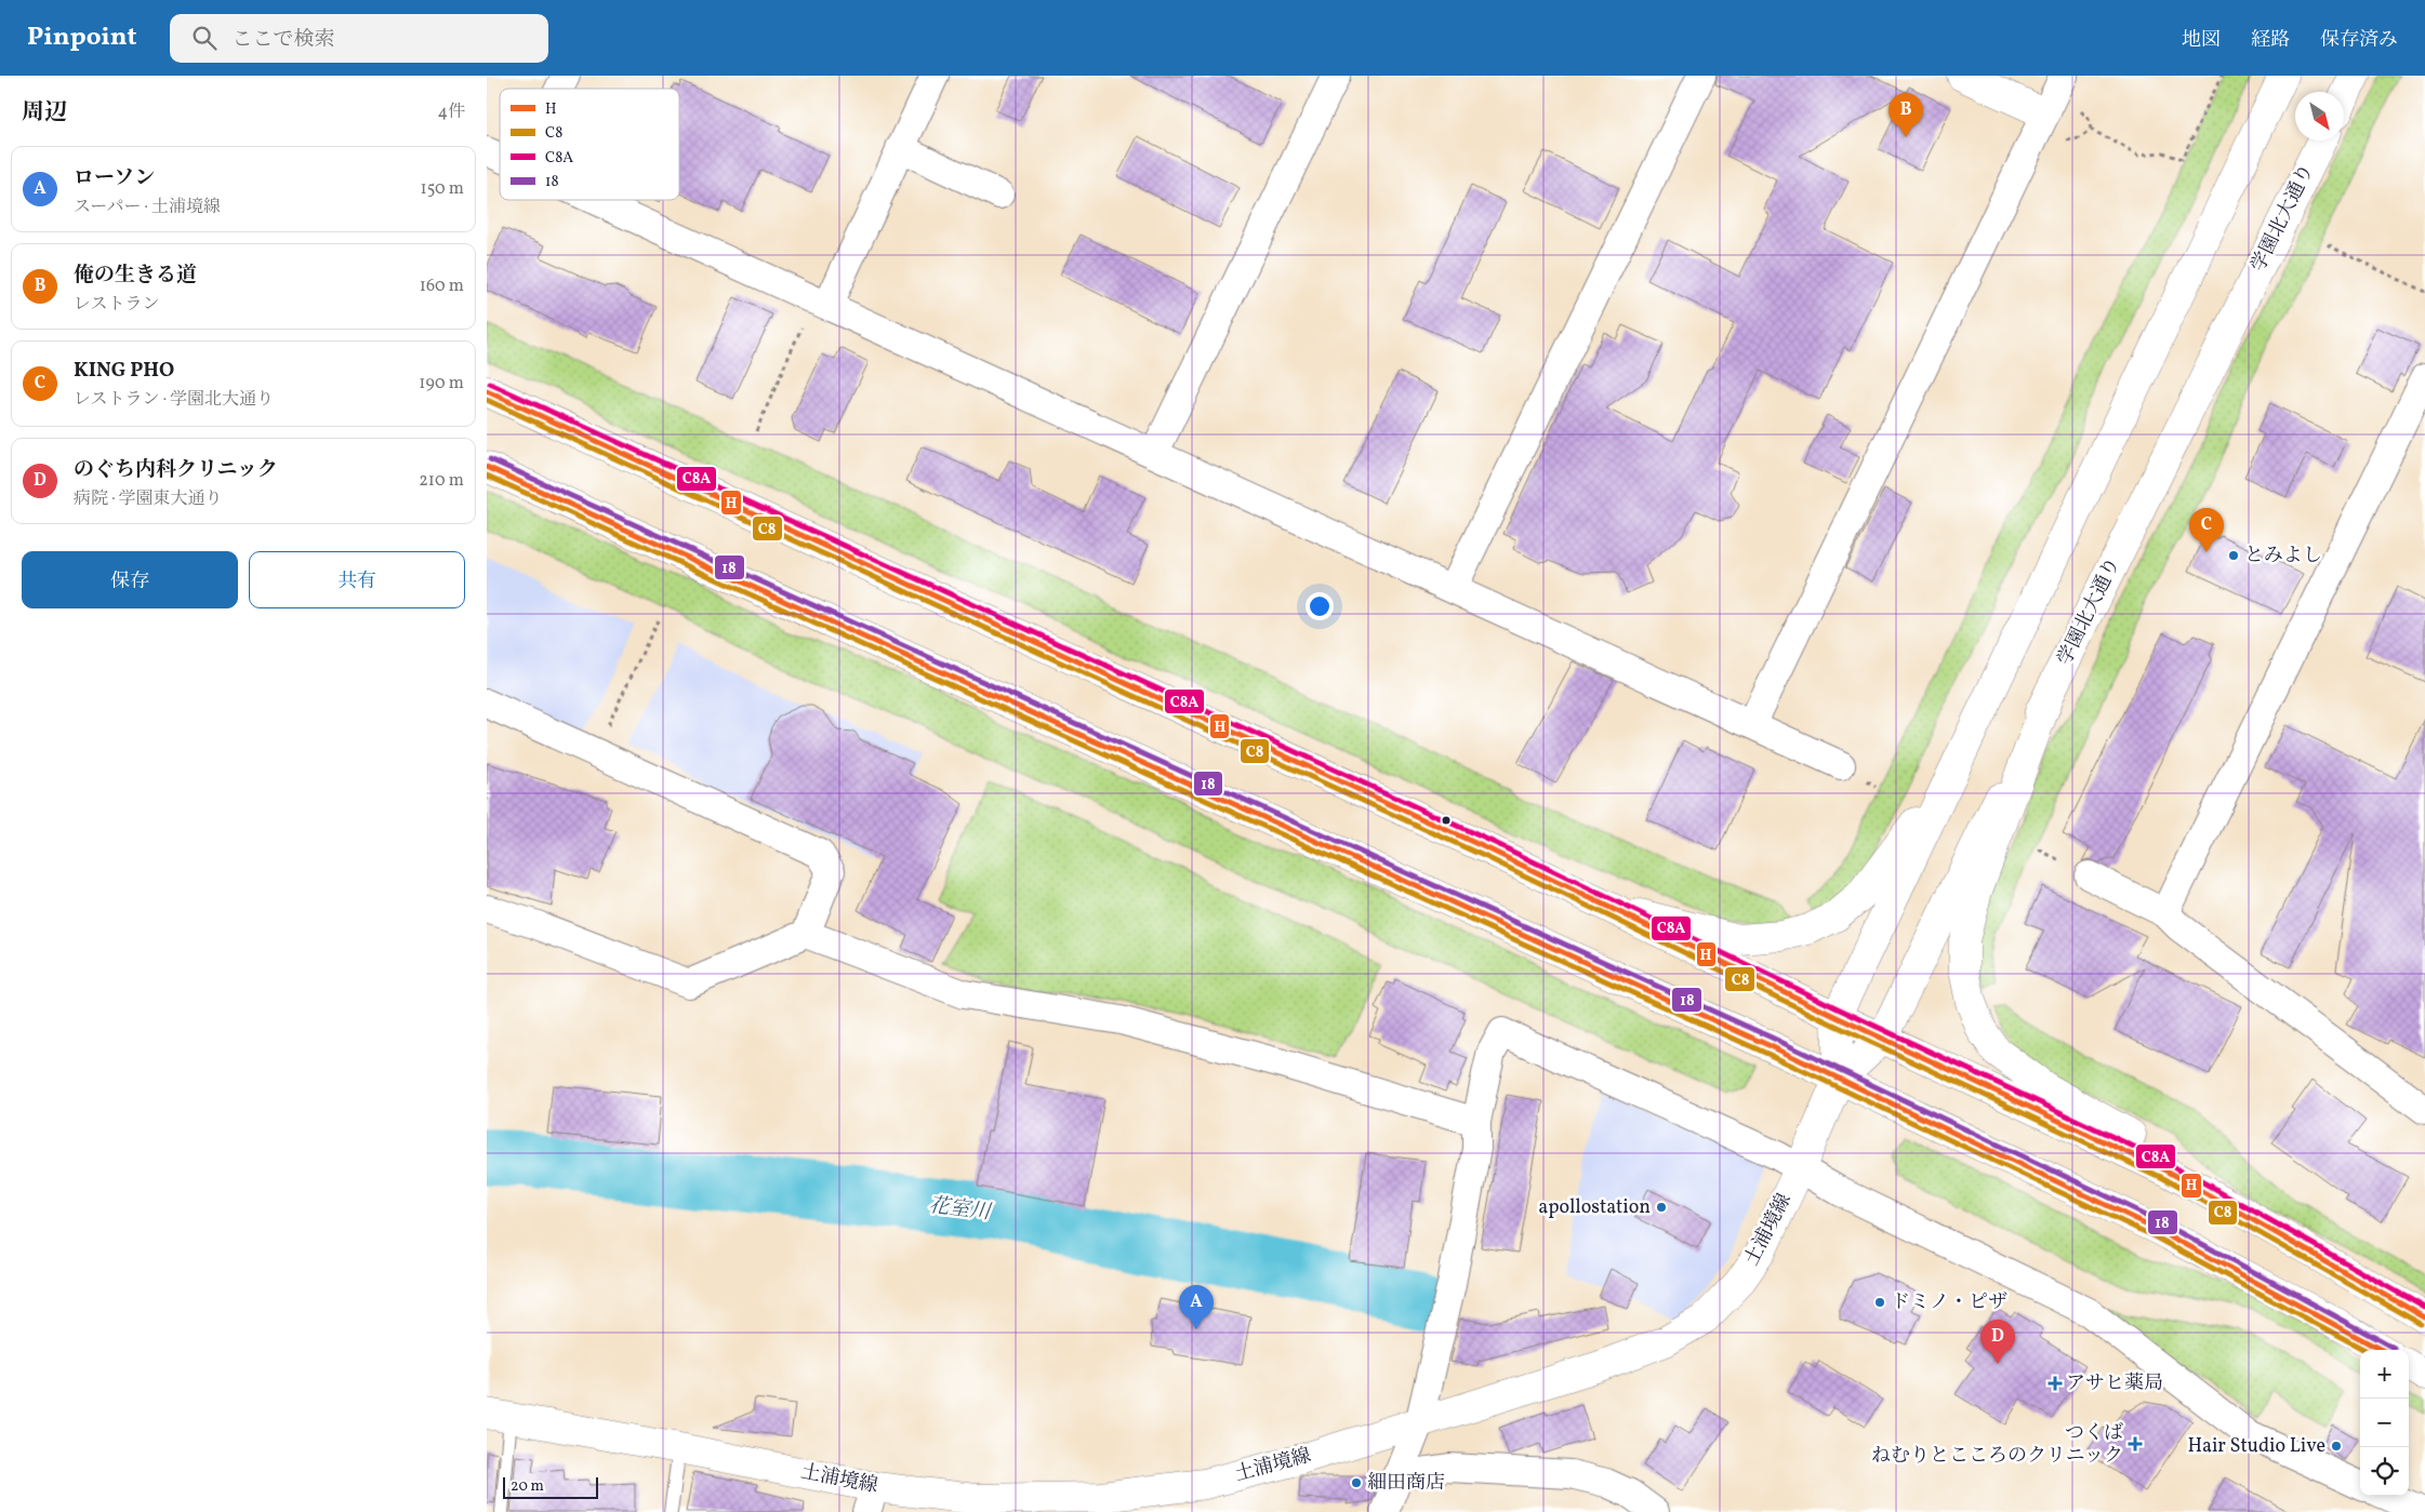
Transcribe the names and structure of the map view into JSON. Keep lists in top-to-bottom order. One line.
{"streets":{"main road":["学園北大通り","土浦境線"]},"crossings":[["学園北大通り","土浦境線"]],"water":["花室川"],"places":{"other":["とみよし","apollostation","ドミノ・ピザ","Hair Studio Live","細田商店"],"health":["アサヒ薬局","つくば ねむりとこころのクリニック"]},"lines":["transit line C8A","transit line H","transit line C8","transit line 18"],"legend":["H","C8","C8A","18"],"scale_bar":"20 m","north":"bottom right","page":{"header":"Pinpoint","search":"ここで検索","nav":["地図","経路","保存済み"],"heading":["周辺","4件"],"pins":["B","C","A","D"],"list":[{"mark":"A","name":"ローソン","note":"スーパー · 土浦境線","value":"150 m"},{"mark":"B","name":"俺の生きる道","note":"レストラン","value":"160 m"},{"mark":"C","name":"KING PHO","note":"レストラン · 学園北大通り","value":"190 m"},{"mark":"D","name":"のぐち内科クリニック","note":"病院 · 学園東大通り","value":"210 m"}],"buttons":["保存","共有"],"map_buttons":["+","−"],"scale":"20 m"}}
